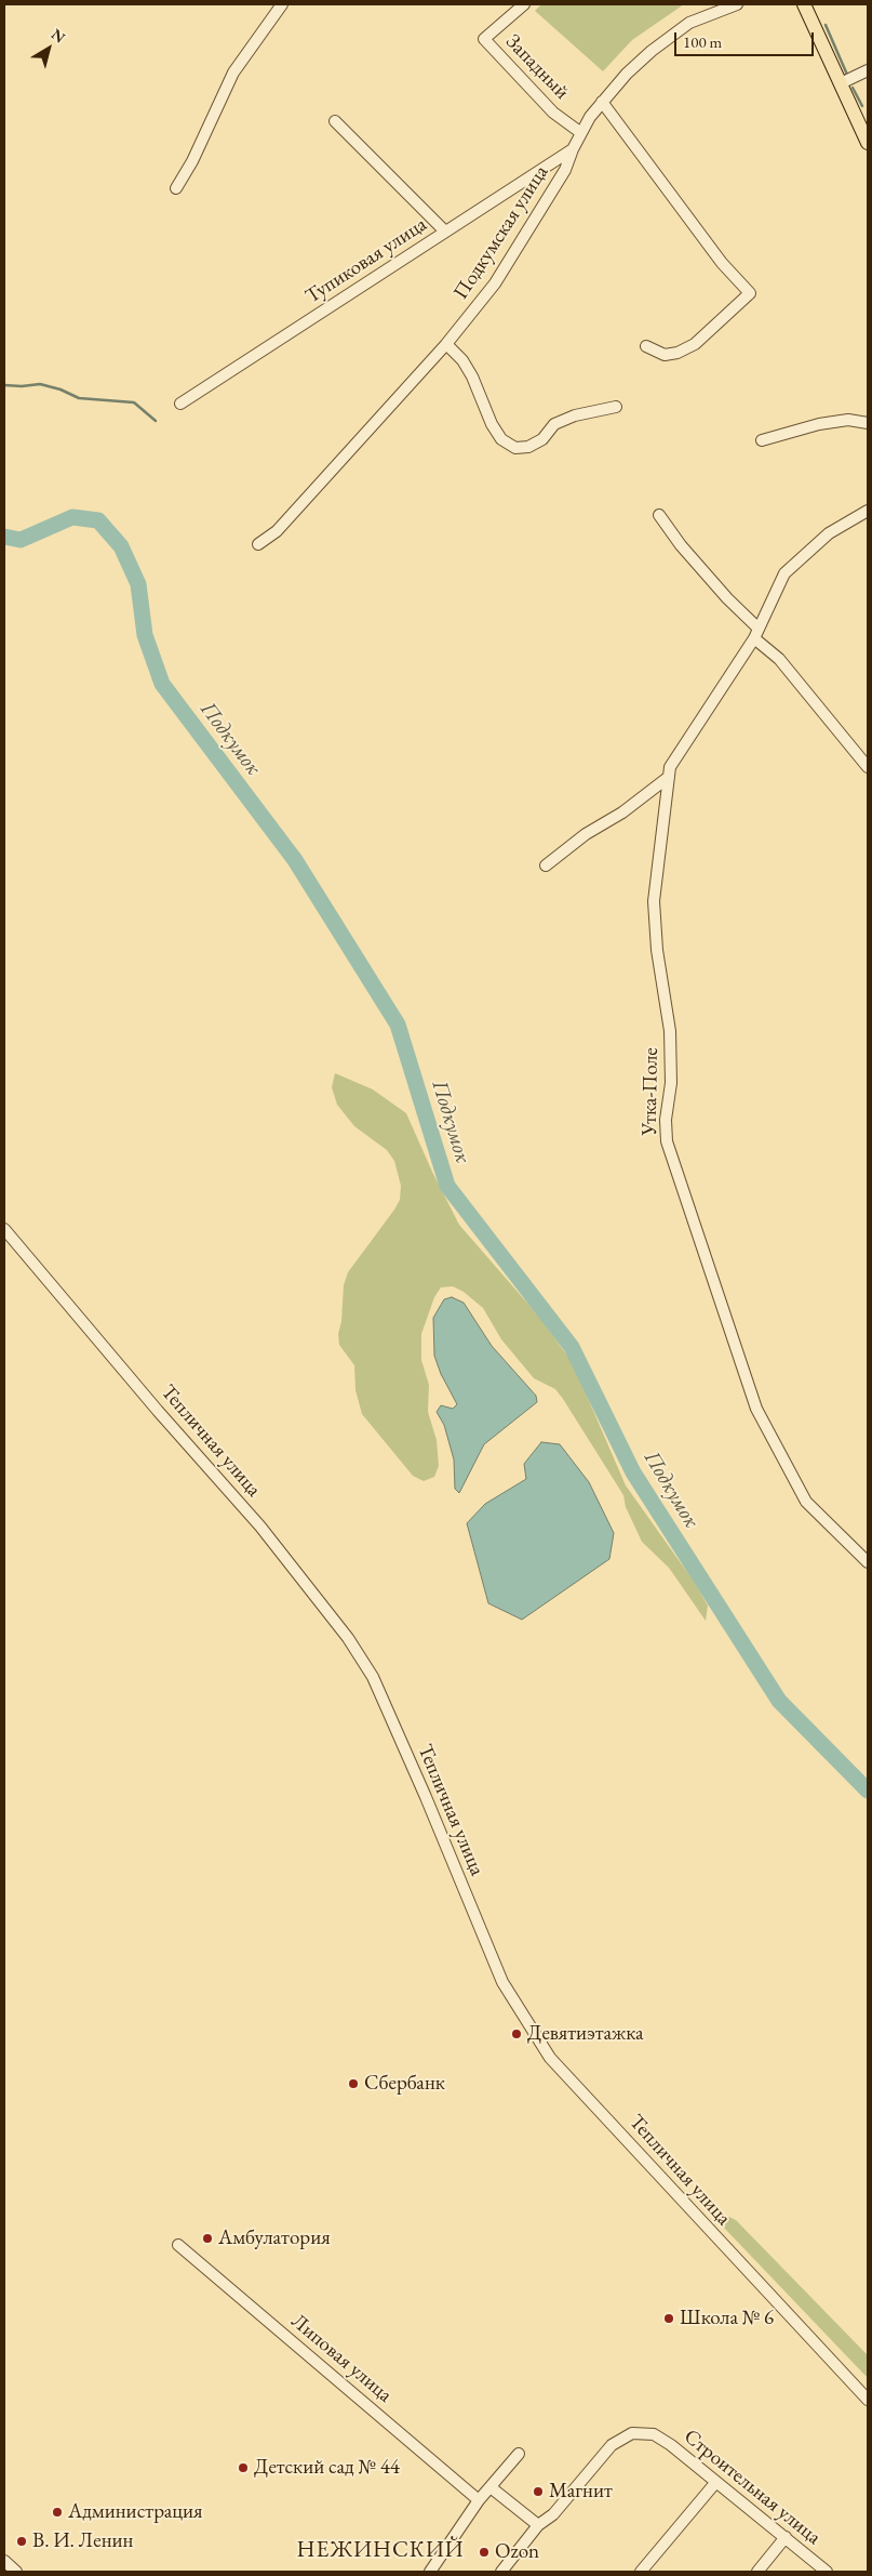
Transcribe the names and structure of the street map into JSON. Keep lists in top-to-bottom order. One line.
{"streets":{"street":["Западный","Подкумская улица","Тупиковая улица","Утка-Поле","Тепличная улица","Липовая улица","Строительная улица"]},"crossings":[["Западный","Подкумская улица"],["Подкумская улица","Тупиковая улица"]],"districts":["НЕЖИНСКИЙ"],"water":["Подкумок"],"places":["Девятиэтажка","Сбербанк","Амбулатория","Школа № 6","Детский сад № 44","Магнит","Администрация","В. И. Ленин","Ozon"],"scale_bar":"100 m","north":"top right"}
